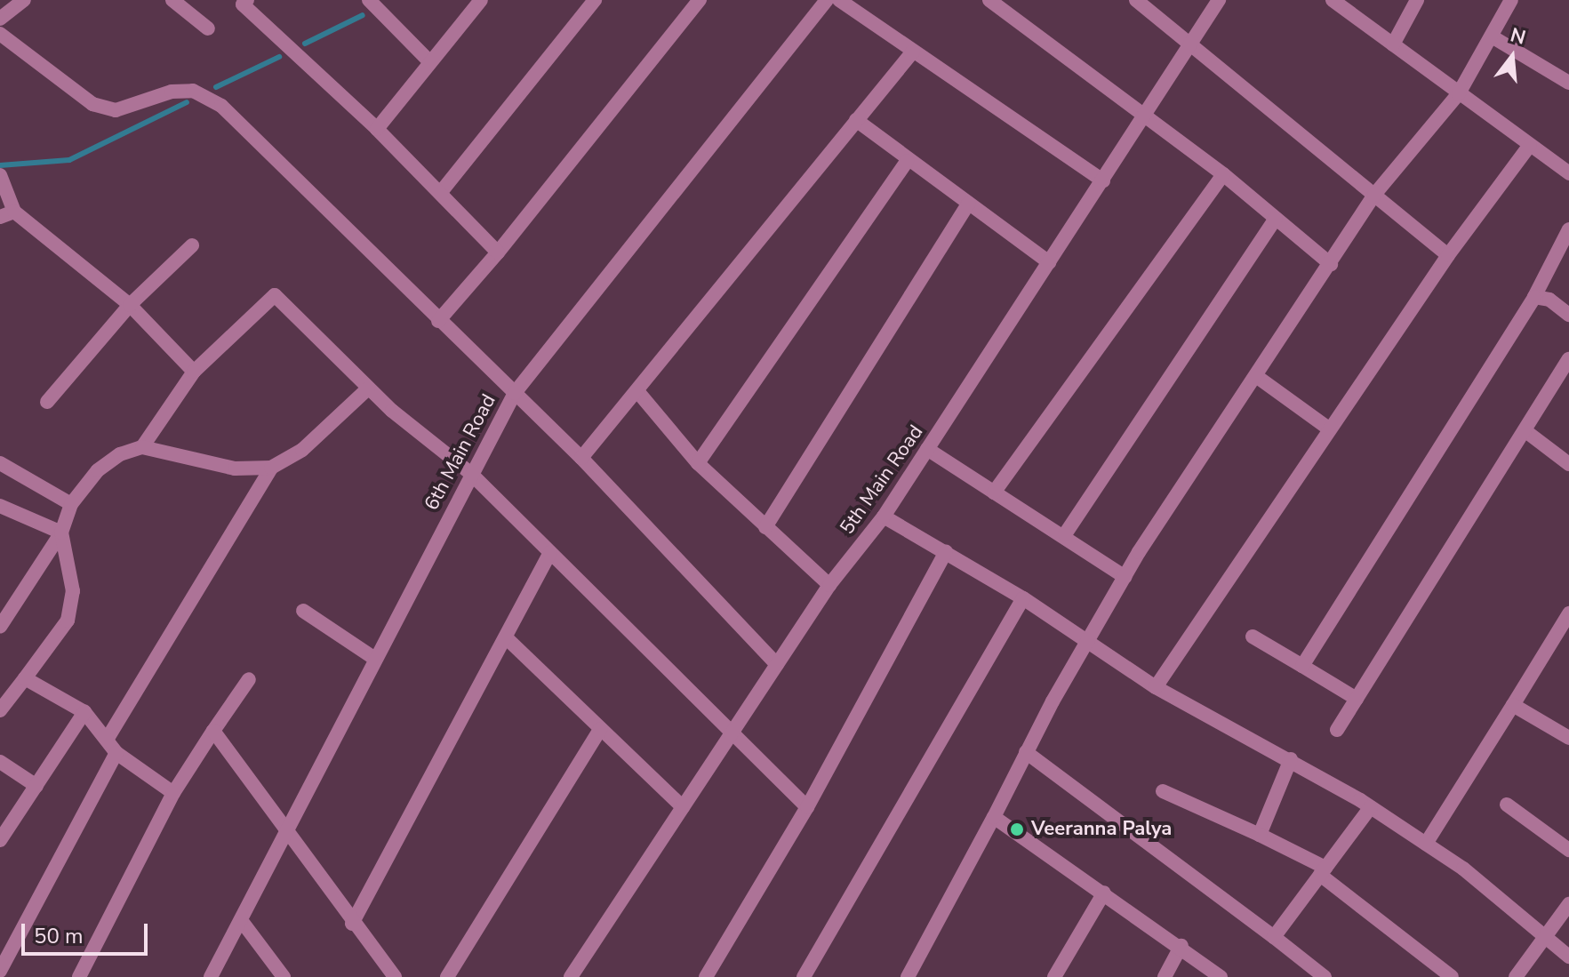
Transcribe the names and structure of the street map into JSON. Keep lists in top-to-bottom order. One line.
{"streets":{"street":["6th Main Road","5th Main Road"]},"places":["Veeranna Palya"],"scale_bar":"50 m","north":"top"}
